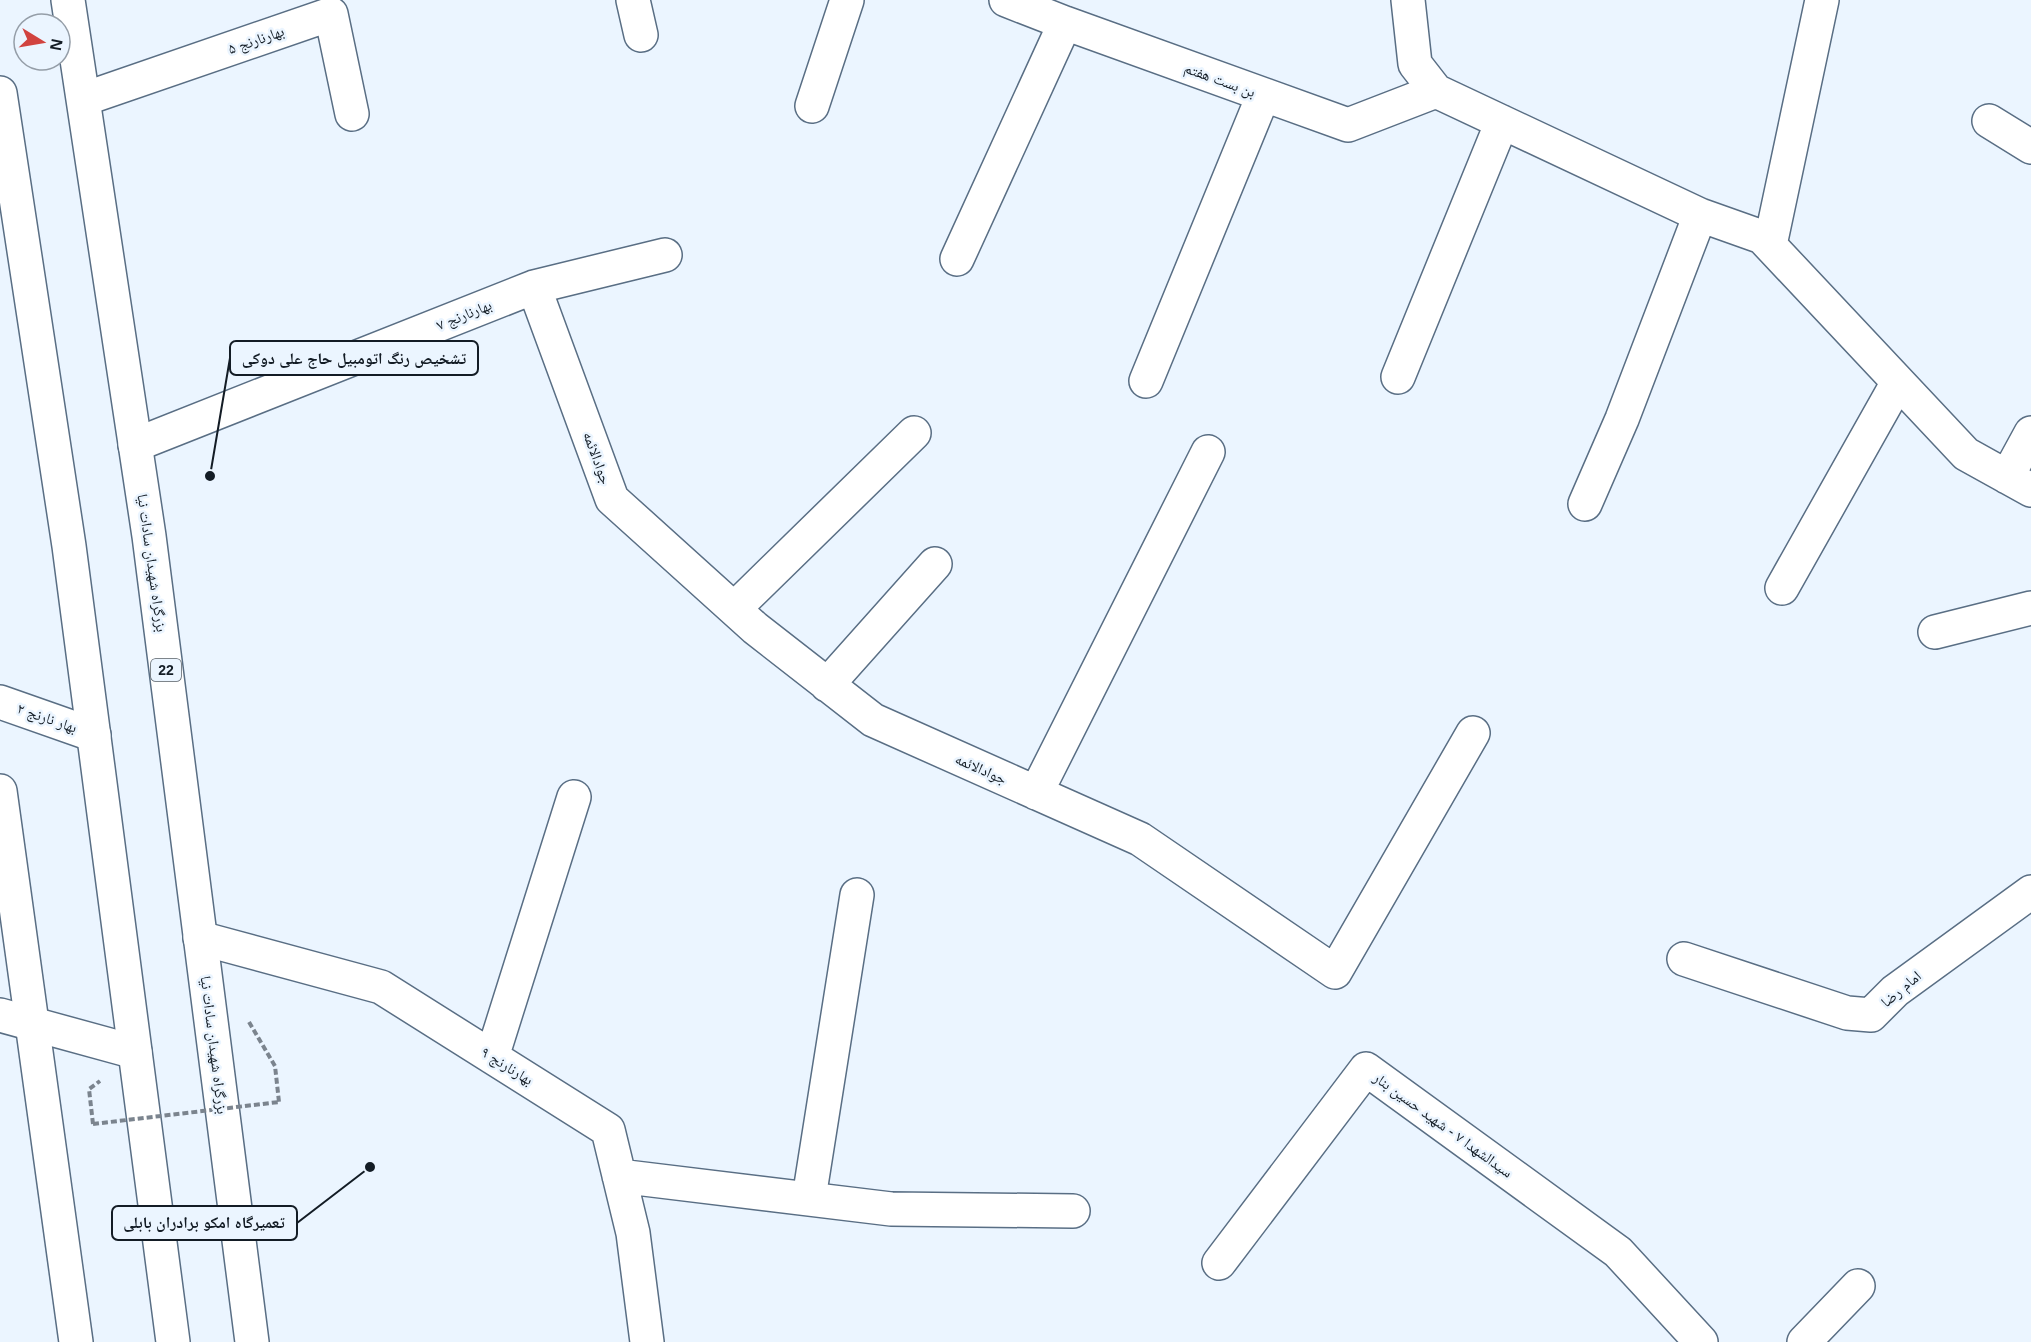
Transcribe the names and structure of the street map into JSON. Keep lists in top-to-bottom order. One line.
{"streets":{"main road":["بهارنارنج ۵","بن بست هفتم","بهارنارنج ۷","جوادالائمه","بزرگراه شهیدان سادات نیا","22","بهار نارنج ۲","امام رضا","بهارنارنج ۹","سیدالشهدا ۷ - شهید حسین بنار"]},"crossings":[["بهارنارنج ۵","بزرگراه شهیدان سادات نیا"],["بهارنارنج ۷","جوادالائمه"],["بهارنارنج ۷","بزرگراه شهیدان سادات نیا"],["بزرگراه شهیدان سادات نیا","بهارنارنج ۹"]],"places":["تشخیص رنگ اتومبیل حاج علی دوکی","تعمیرگاه امکو برادران بابلی"],"north":"right"}
